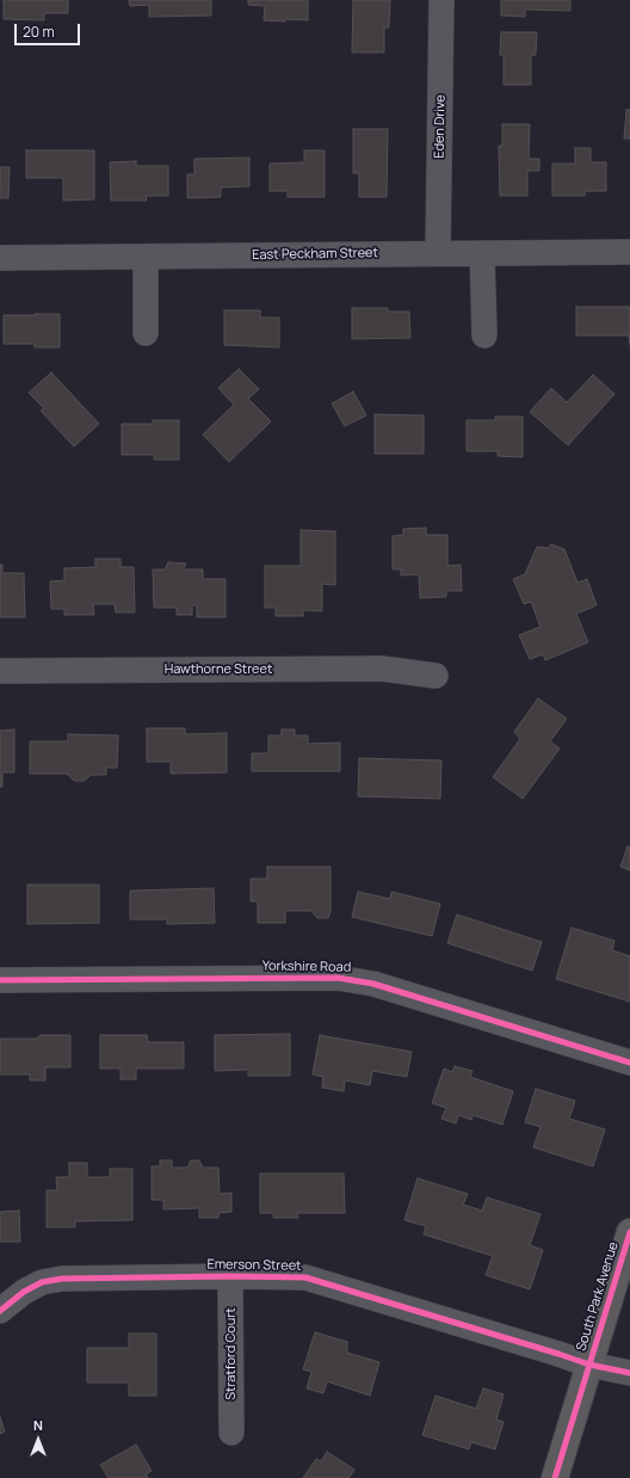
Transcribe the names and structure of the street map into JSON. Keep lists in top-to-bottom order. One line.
{"streets":{"main road":["South Park Avenue"],"street":["Eden Drive","East Peckham Street","Hawthorne Street","Yorkshire Road","Emerson Street","Stratford Court"]},"crossings":[["Eden Drive","East Peckham Street"],["Emerson Street","South Park Avenue"],["Emerson Street","Stratford Court"]],"scale_bar":"20 m","north":"top"}
